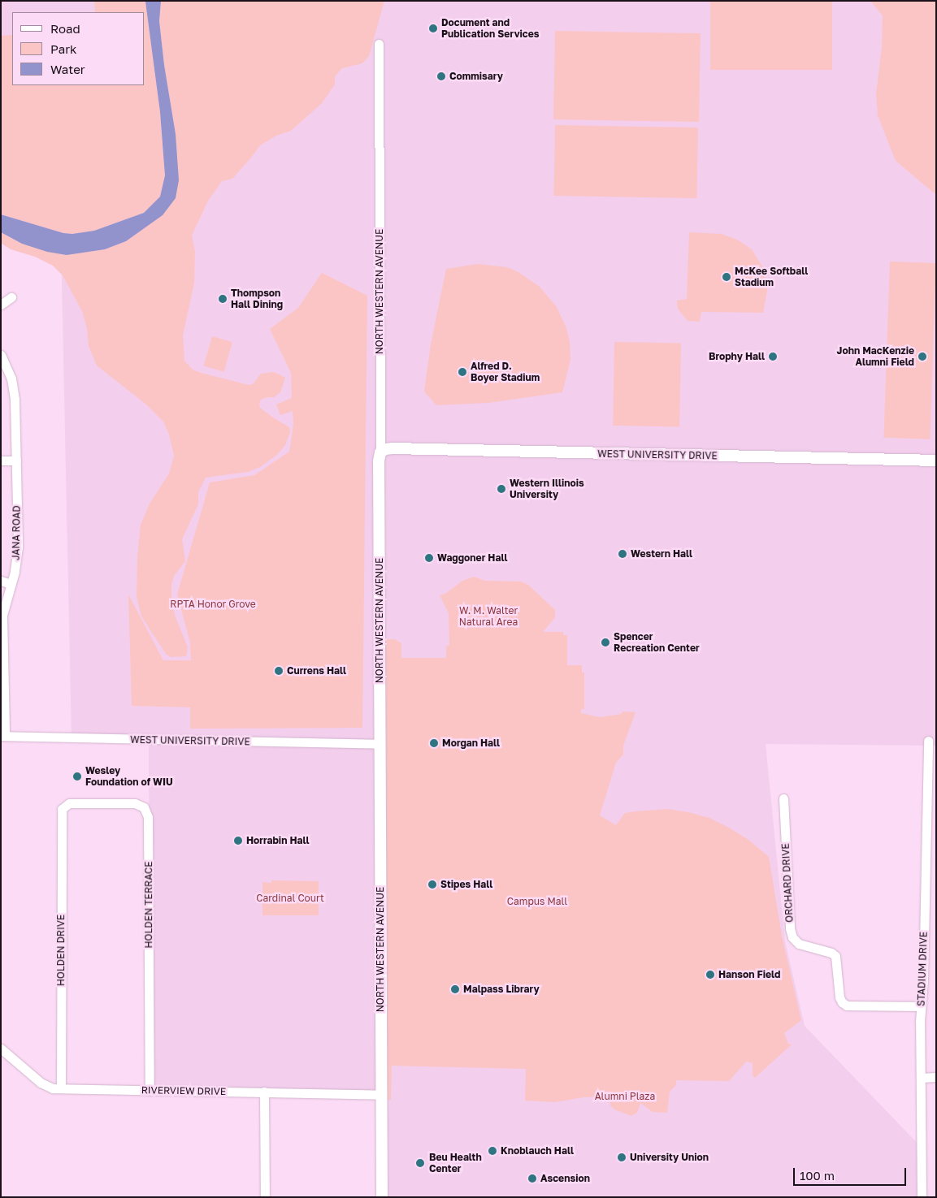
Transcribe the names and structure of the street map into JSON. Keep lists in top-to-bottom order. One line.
{"streets":{"street":["NORTH WESTERN AVENUE","WEST UNIVERSITY DRIVE","JANA ROAD","ORCHARD DRIVE","HOLDEN TERRACE","HOLDEN DRIVE","STADIUM DRIVE","RIVERVIEW DRIVE"]},"crossings":[["NORTH WESTERN AVENUE","WEST UNIVERSITY DRIVE"],["NORTH WESTERN AVENUE","RIVERVIEW DRIVE"],["WEST UNIVERSITY DRIVE","JANA ROAD"],["ORCHARD DRIVE","STADIUM DRIVE"],["HOLDEN TERRACE","HOLDEN DRIVE"],["HOLDEN TERRACE","RIVERVIEW DRIVE"],["HOLDEN DRIVE","RIVERVIEW DRIVE"]],"parks":["RPTA Honor Grove","W. M. Walter Natural Area","Cardinal Court","Campus Mall","Alumni Plaza"],"places":["Document and Publication Services","Commisary","McKee Softball Stadium","Thompson Hall Dining","Brophy Hall","John MacKenzie Alumni Field","Alfred D. Boyer Stadium","Western Illinois University","Western Hall","Waggoner Hall","Spencer Recreation Center","Currens Hall","Morgan Hall","Wesley Foundation of WIU","Horrabin Hall","Stipes Hall","Hanson Field","Malpass Library","Knoblauch Hall","University Union","Beu Health Center","Ascension"],"legend":["Road","Park","Water"],"scale_bar":"100 m"}
